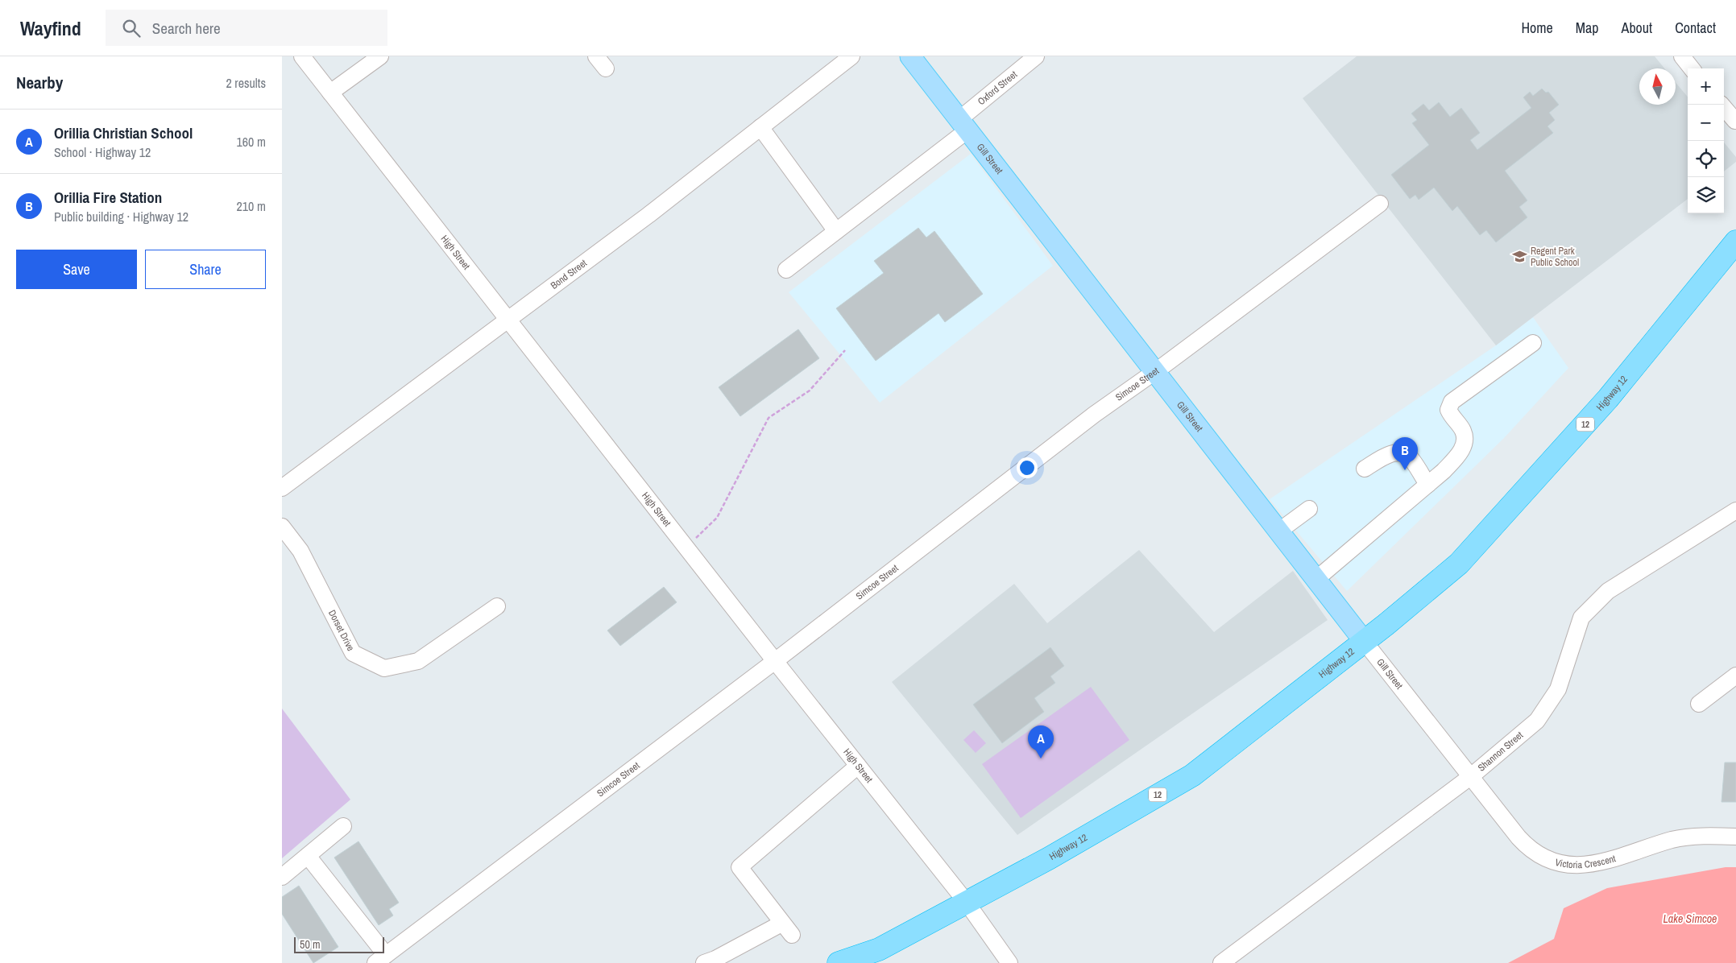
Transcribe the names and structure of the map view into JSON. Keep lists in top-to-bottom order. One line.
{"streets":{"highway":["Highway 12","12"],"main road":["Gill Street"],"street":["Oxford Street","High Street","Bond Street","Simcoe Street","Dorset Drive","Shannon Street","Victoria Crescent"]},"crossings":[["Oxford Street","Gill Street"],["Gill Street","Simcoe Street"],["Gill Street","Highway 12"],["Gill Street","Shannon Street"],["Gill Street","Victoria Crescent"],["High Street","Bond Street"],["High Street","Simcoe Street"],["High Street","Highway 12"],["Shannon Street","Victoria Crescent"]],"water":["Lake Simcoe"],"places":{"school or university":["Regent Park Public School"]},"scale_bar":"50 m","north":"top","page":{"header":"Wayfind","search":"Search here","nav":["Home","Map","About","Contact"],"heading":["Nearby","2 results"],"map_buttons":["+","−"],"list":[{"mark":"A","name":"Orillia Christian School","note":"School · Highway 12","value":"160 m"},{"mark":"B","name":"Orillia Fire Station","note":"Public building · Highway 12","value":"210 m"}],"buttons":["Save","Share"],"pins":["B","A"],"scale":"50 m"}}
